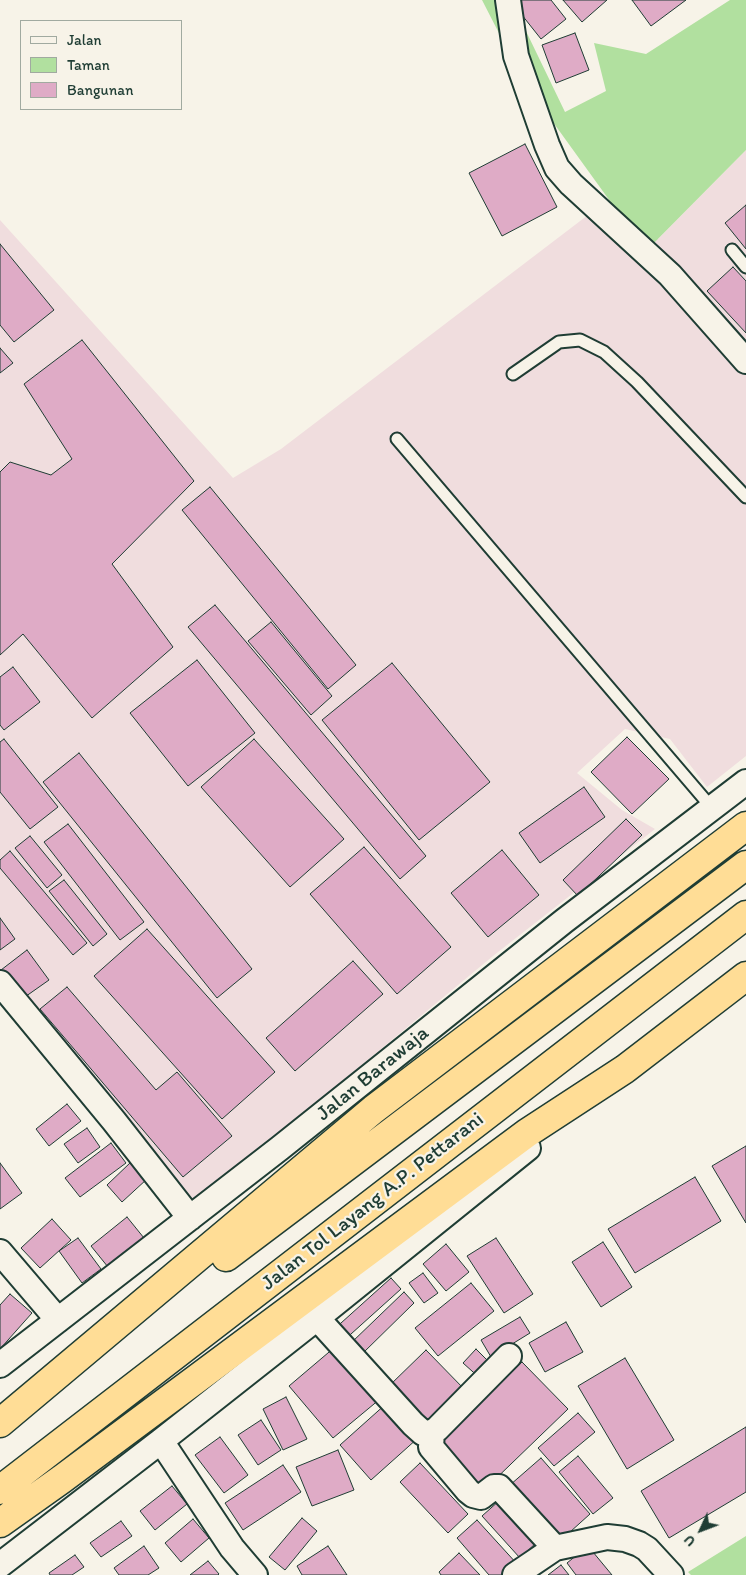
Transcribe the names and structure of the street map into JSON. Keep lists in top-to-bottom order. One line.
{"streets":{"highway":["Jalan Tol Layang A.P. Pettarani"],"street":["Jalan Barawaja"]},"legend":["Jalan","Taman","Bangunan"],"north":"bottom left"}
